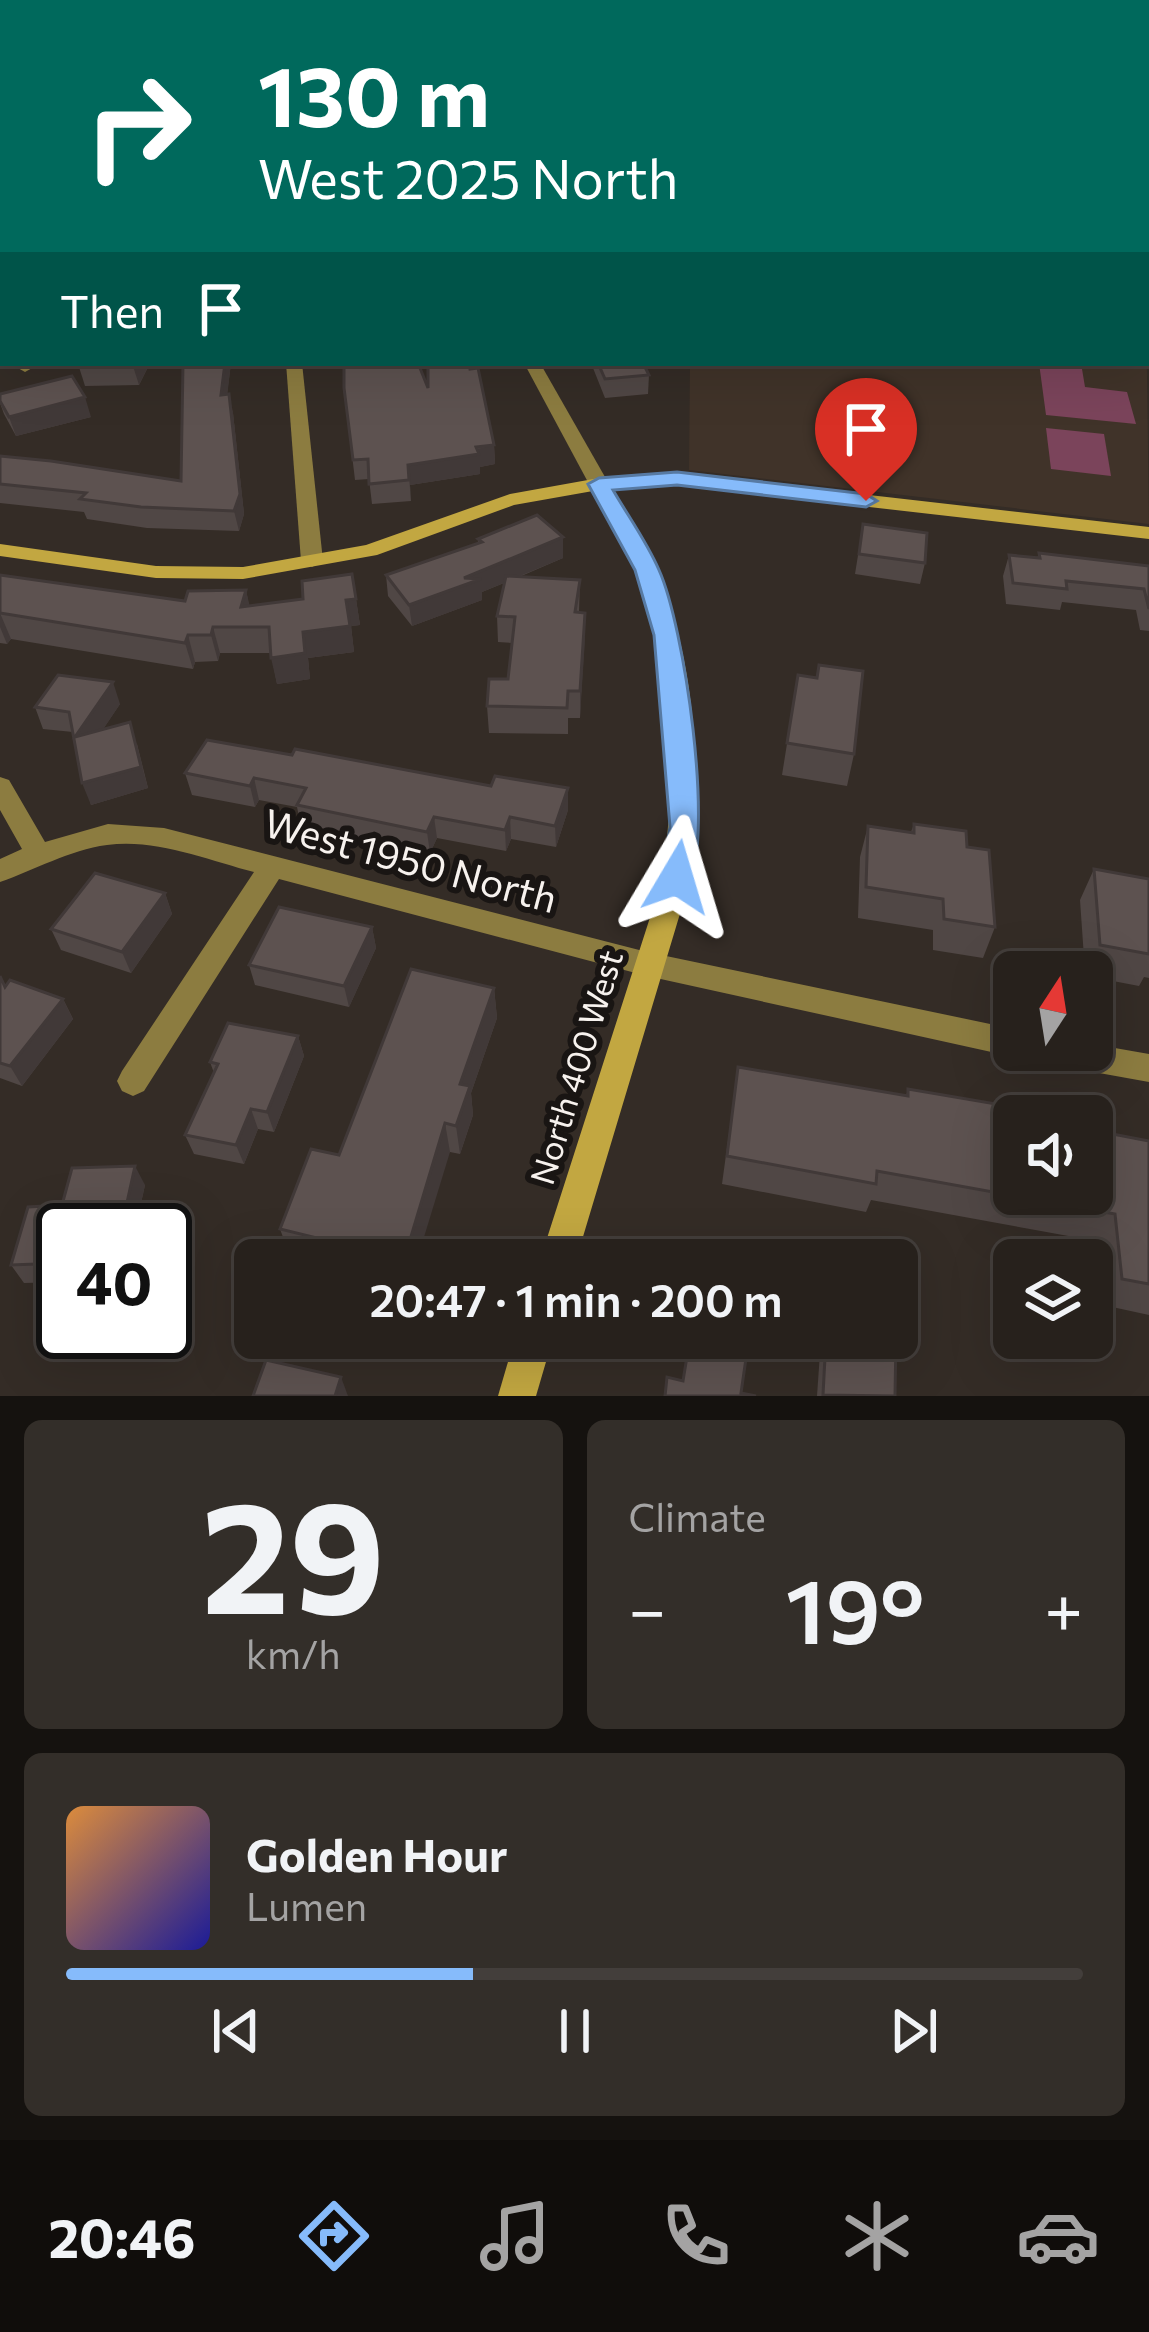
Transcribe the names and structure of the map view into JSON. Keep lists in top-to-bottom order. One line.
{"streets":{"street":["West 1950 North","North 400 West"]},"crossings":[["West 1950 North","North 400 West"]],"north":"top","page":{"turn":["130 m","West 2025 North"],"then":"Then","limit":"40","trip":"20:47 · 1 min · 200 m","tile":[["29","km/h"],"Climate"],"heat":["−","19°","+"],"song":["Golden Hour","Lumen"],"tabs":"20:46"}}
